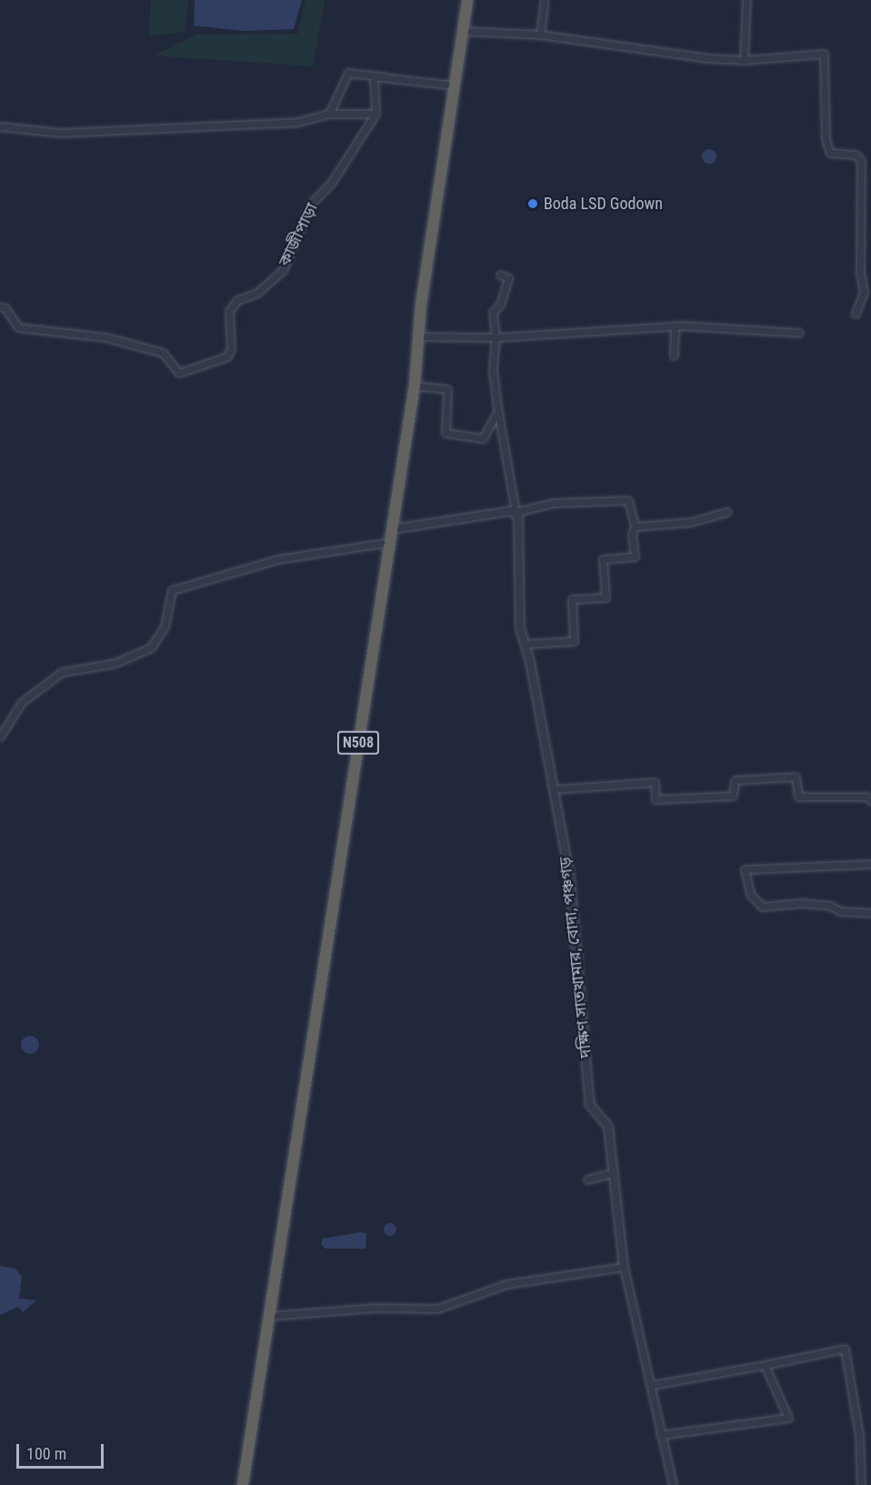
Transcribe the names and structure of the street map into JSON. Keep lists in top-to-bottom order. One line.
{"streets":{"highway":["N508"],"street":["কাজীপাড়া","দক্ষিণ সাতখামার, বোদা, পঞ্চগড়"]},"places":["Boda LSD Godown"],"scale_bar":"100 m"}
